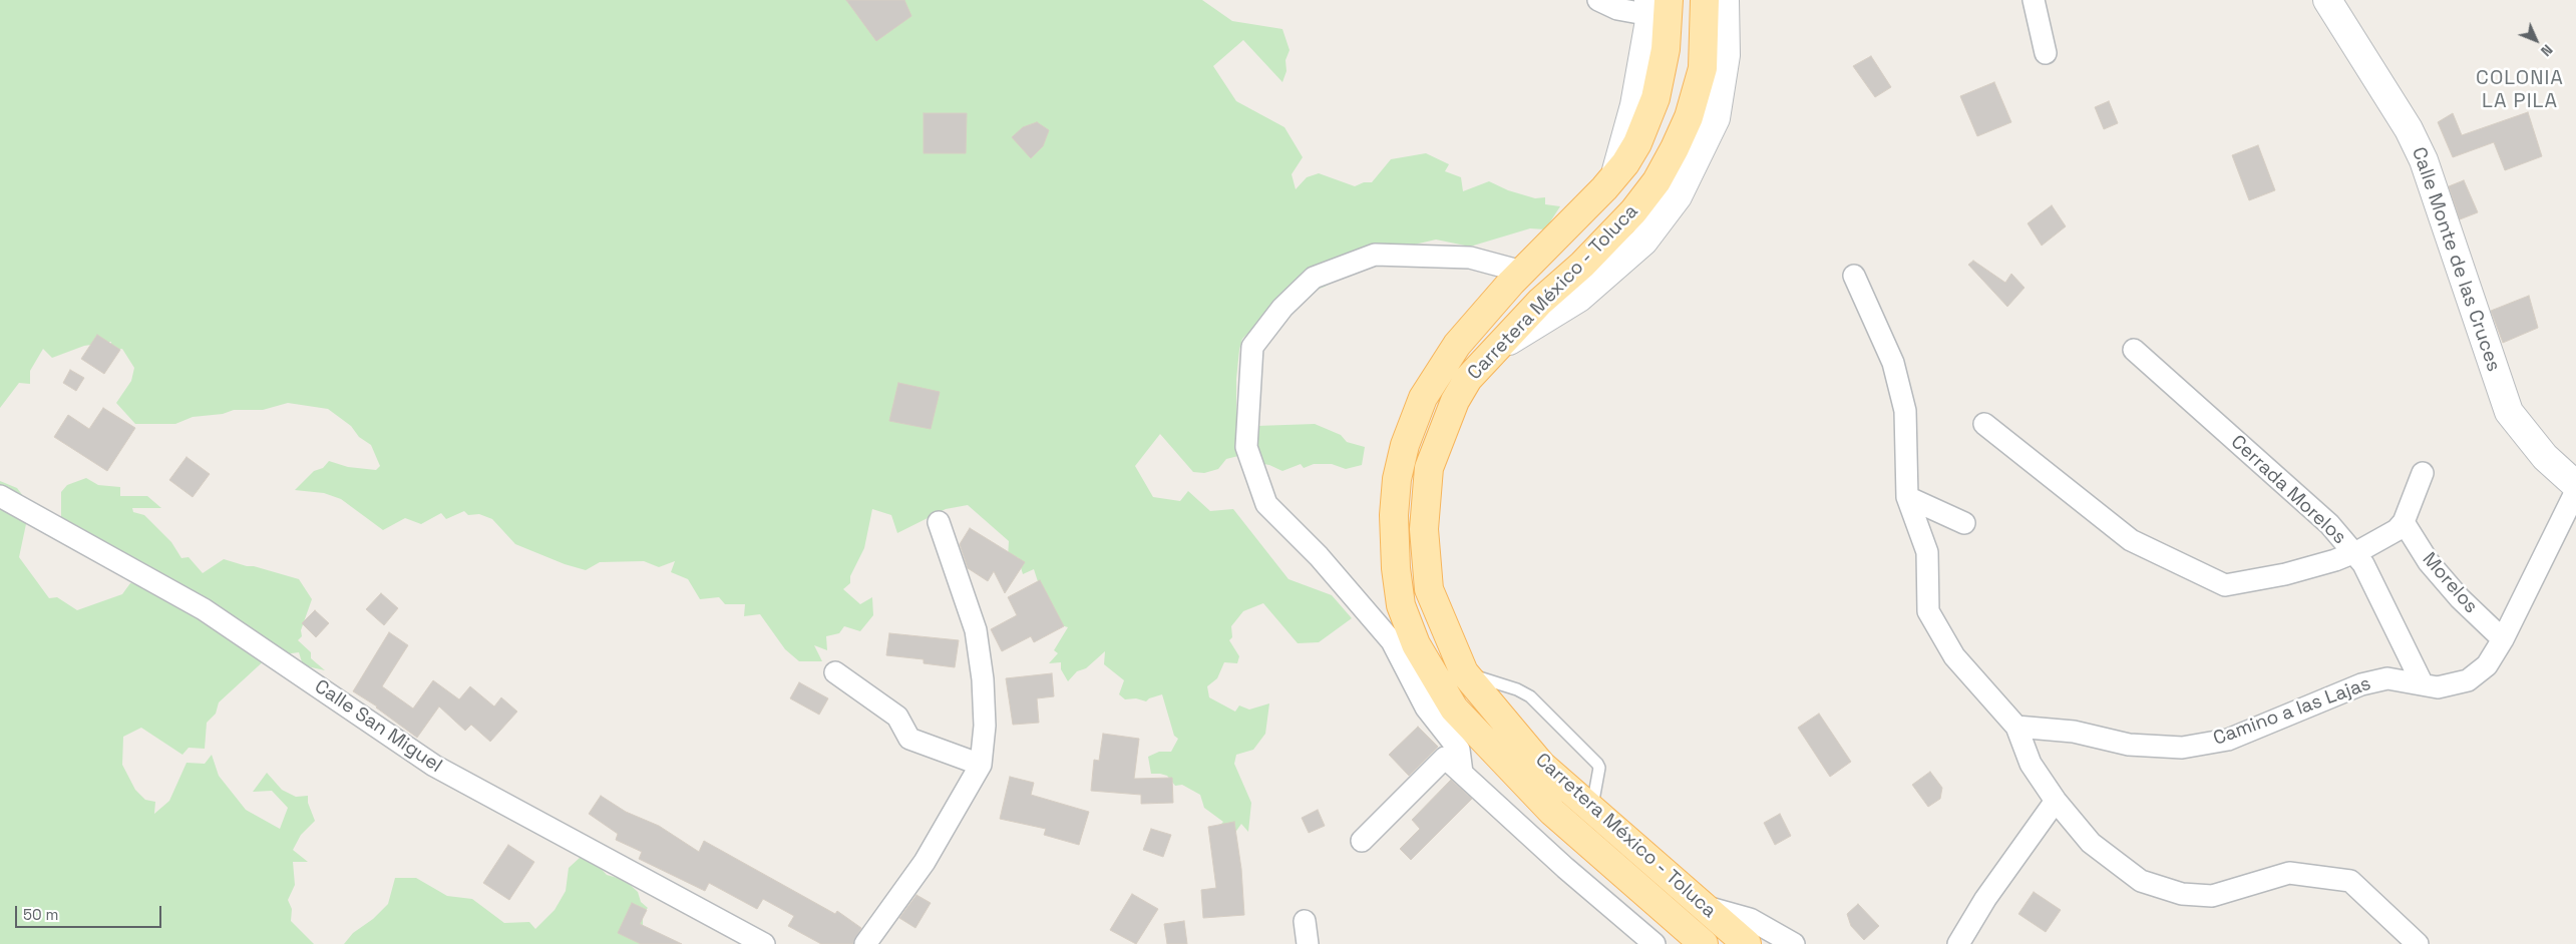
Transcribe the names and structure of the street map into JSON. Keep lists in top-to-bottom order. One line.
{"streets":{"main road":["Carretera México - Toluca"],"street":["Calle Monte de las Cruces","Cerrada Morelos","Morelos","Camino a las Lajas","Calle San Miguel"]},"crossings":[["Cerrada Morelos","Camino a las Lajas"],["Morelos","Camino a las Lajas"]],"districts":["COLONIA LA PILA"],"scale_bar":"50 m","north":"bottom right"}
